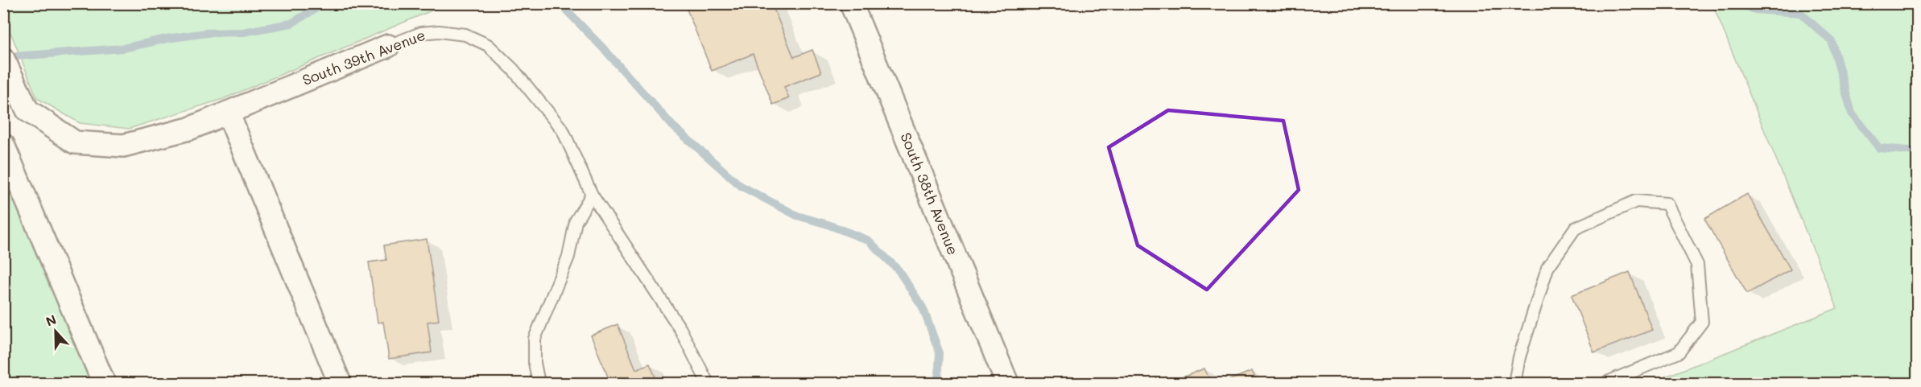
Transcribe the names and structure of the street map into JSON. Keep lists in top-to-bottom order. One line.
{"streets":{"street":["South 39th Avenue","South 38th Avenue"]},"north":"top"}
